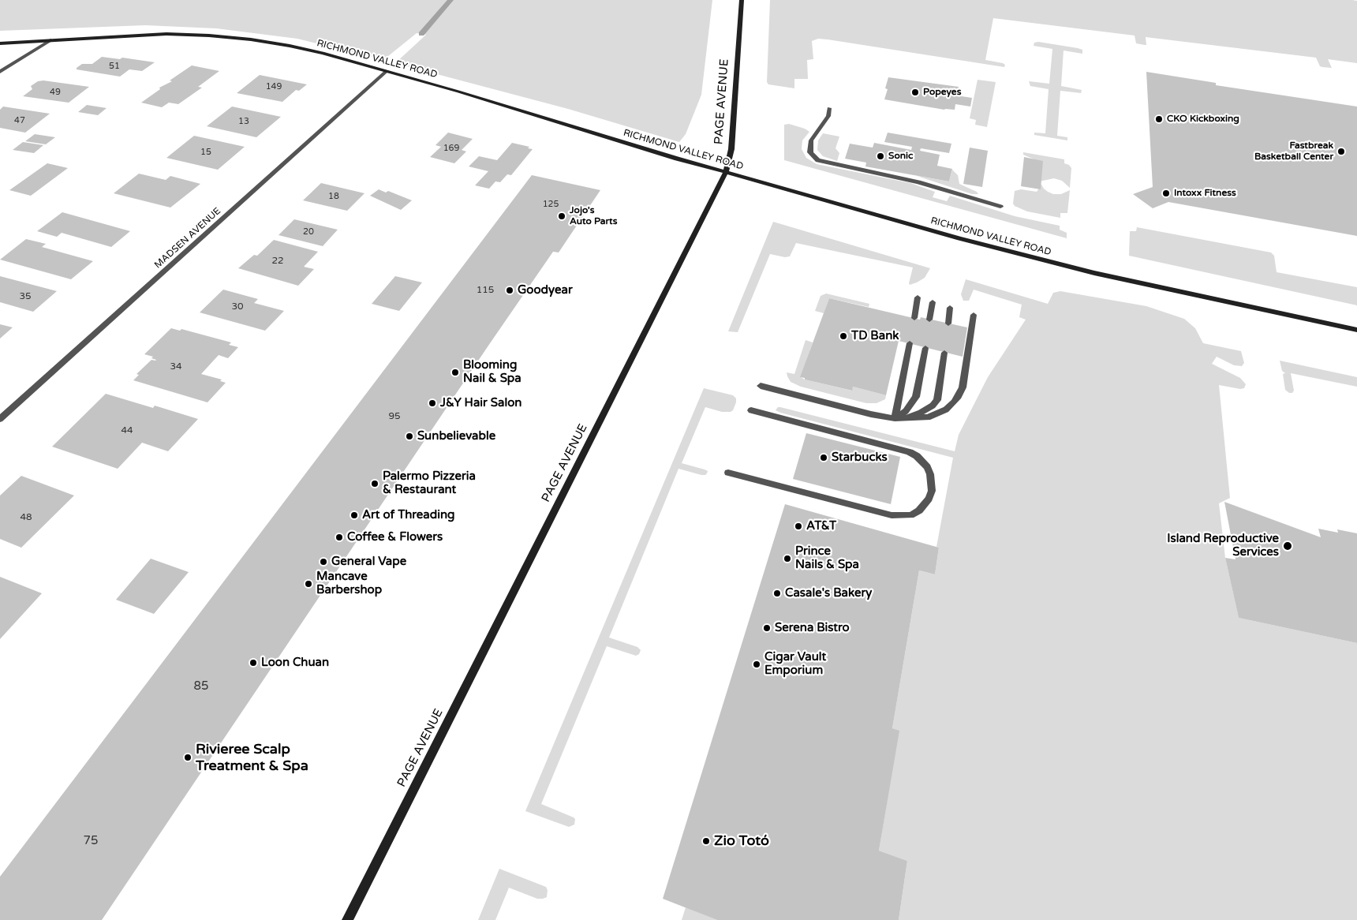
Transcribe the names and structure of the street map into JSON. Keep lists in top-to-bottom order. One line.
{"streets":{"street":["RICHMOND VALLEY ROAD","PAGE AVENUE","MADSEN AVENUE"]},"crossings":[["RICHMOND VALLEY ROAD","PAGE AVENUE"],["RICHMOND VALLEY ROAD","MADSEN AVENUE"]],"places":["Popeyes","CKO Kickboxing","Fastbreak Basketball Center","Sonic","Intoxx Fitness","Jojo's Auto Parts","Goodyear","TD Bank","Blooming Nail & Spa","J&Y Hair Salon","Sunbelievable","Starbucks","Palermo Pizzeria & Restaurant","Art of Threading","AT&T","Coffee & Flowers","Island Reproductive Services","Prince Nails & Spa","General Vape","Mancave Barbershop","Casale's Bakery","Serena Bistro","Loon Chuan","Cigar Vault Emporium","Rivieree Scalp Treatment & Spa","Zio Totó"],"house_numbers":["51","149","49","47","13","169","15","18","125","20","22","115","35","30","34","95","44","48","85","75"]}
